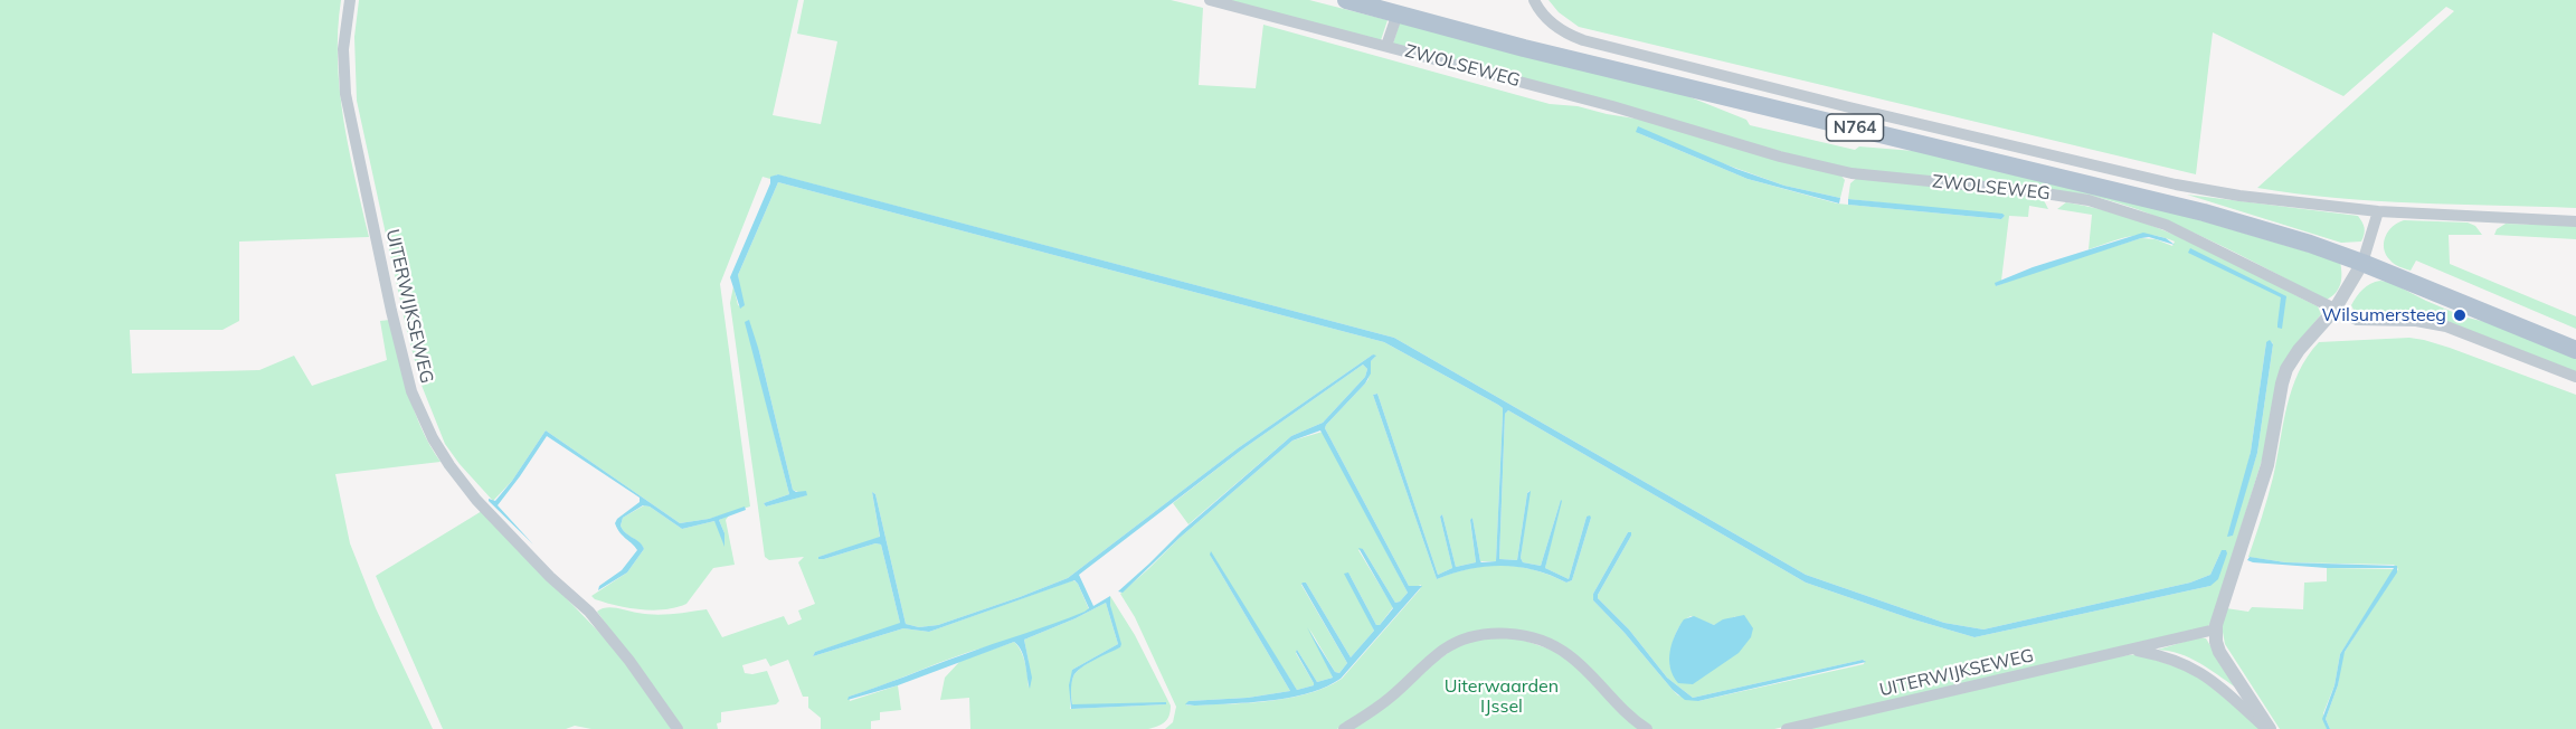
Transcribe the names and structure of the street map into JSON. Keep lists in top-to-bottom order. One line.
{"streets":{"main road":["ZWOLSEWEG","N764"],"street":["UITERWIJKSEWEG"]},"parks":["Uiterwaarden IJssel"],"places":["Wilsumersteeg"]}
